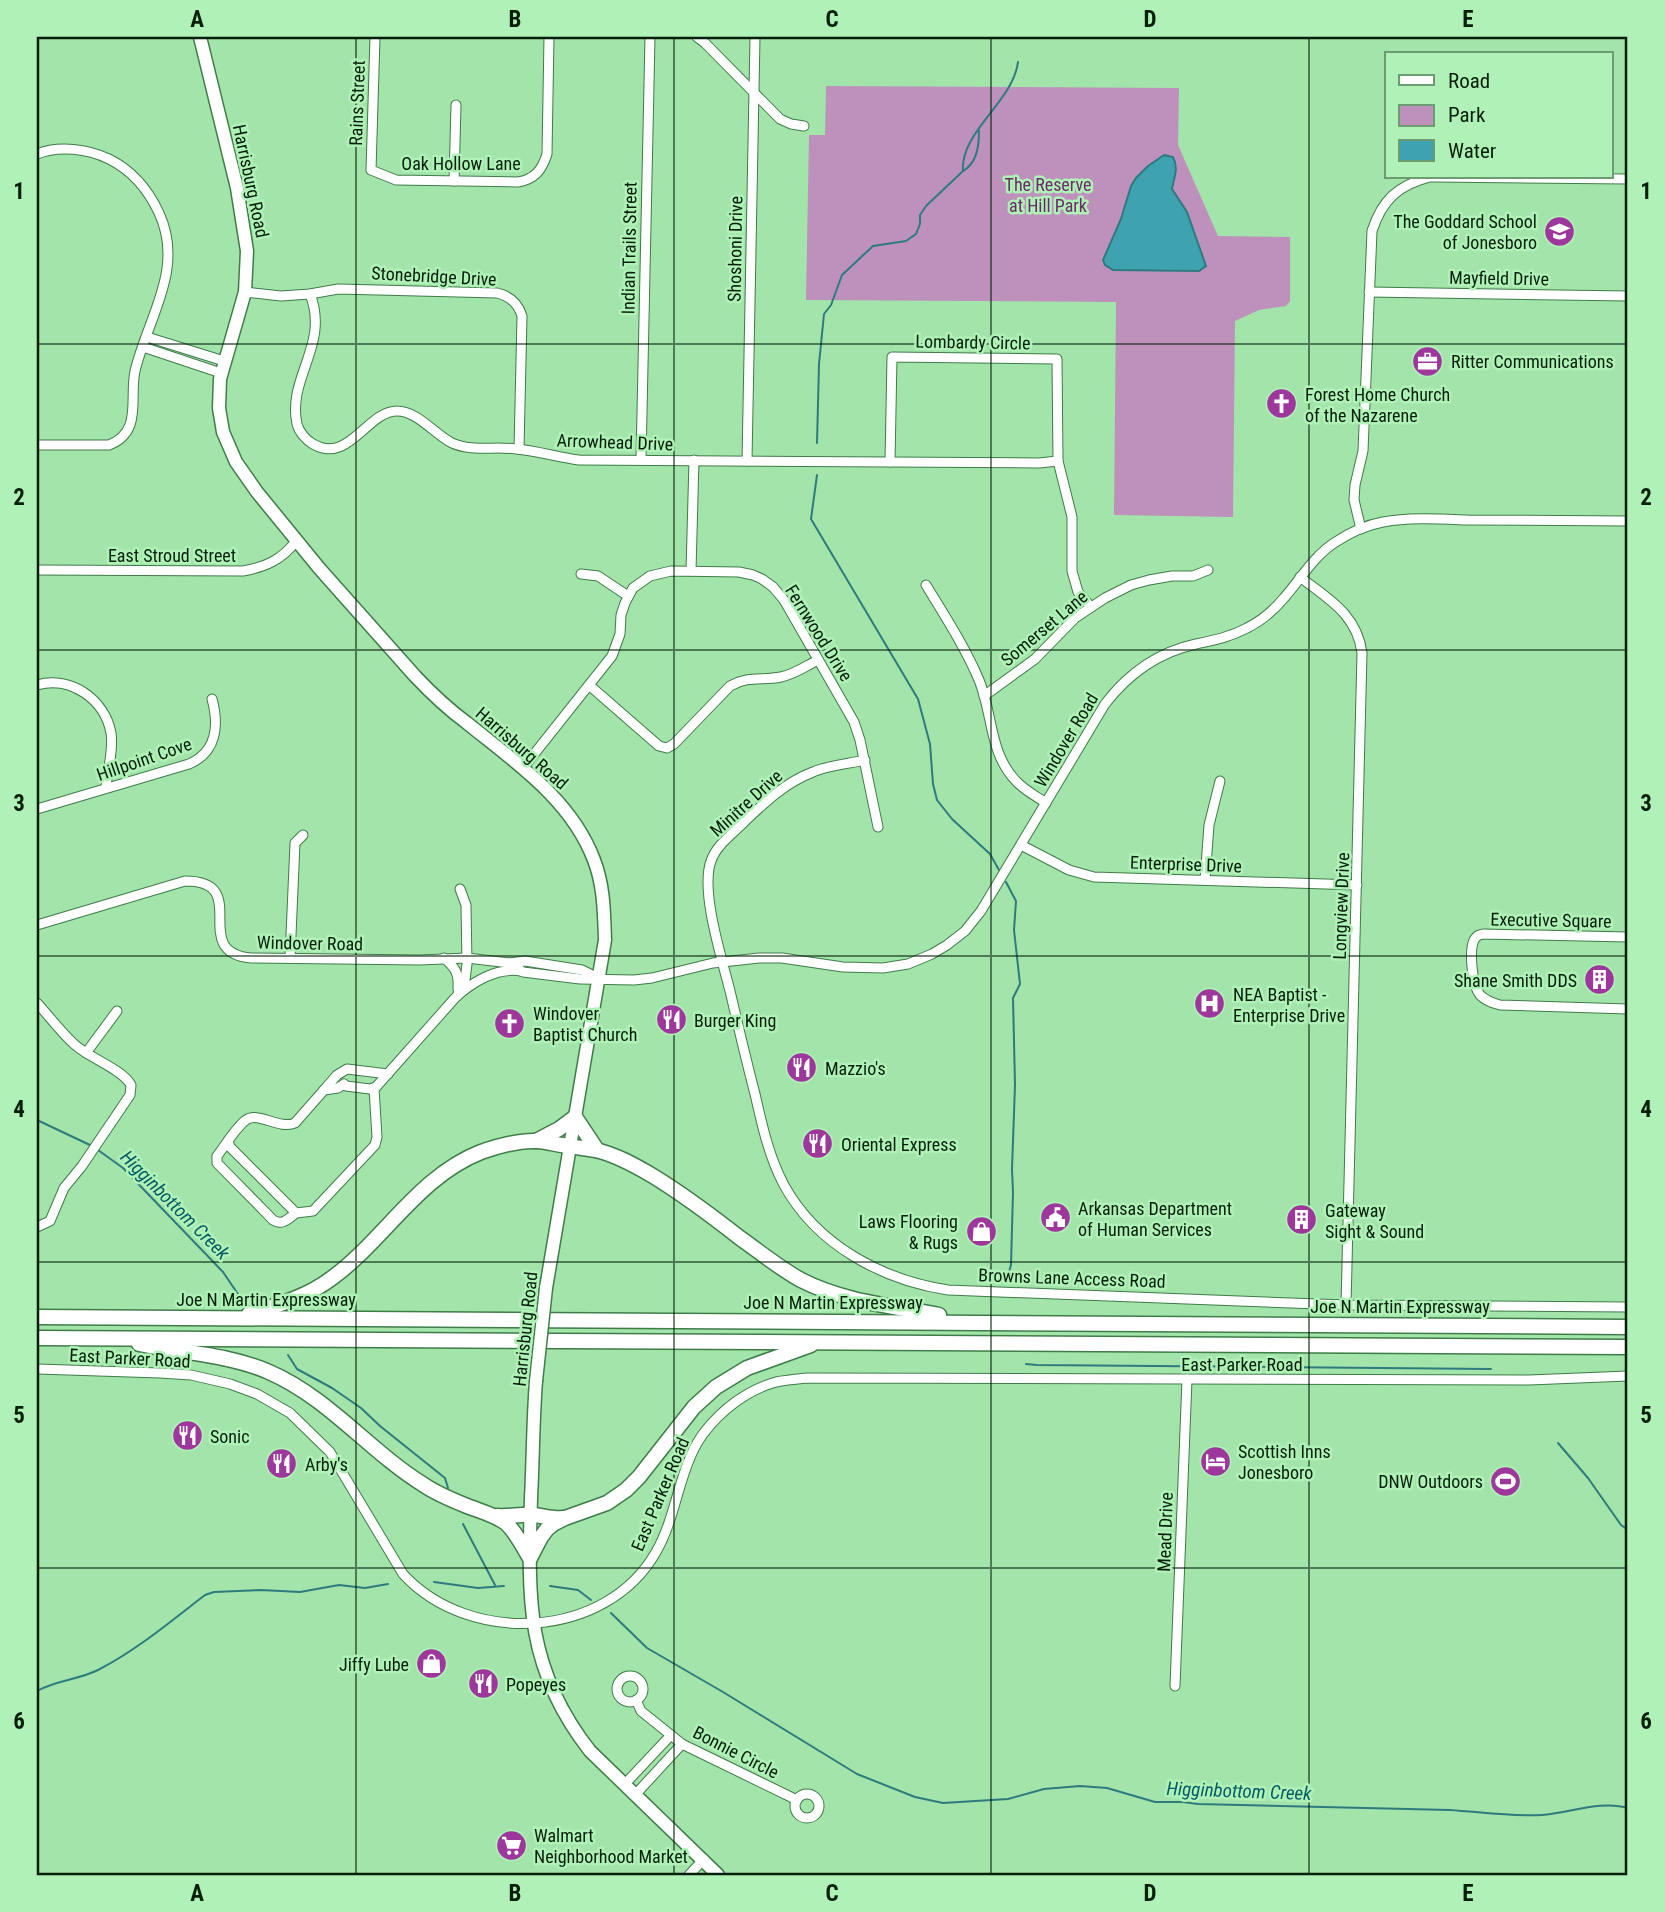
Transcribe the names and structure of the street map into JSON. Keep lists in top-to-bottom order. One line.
{"streets":{"highway":["Joe N Martin Expressway"],"main road":["Harrisburg Road"],"street":["Rains Street","Oak Hollow Lane","Indian Trails Street","Shoshoni Drive","Stonebridge Drive","Mayfield Drive","Lombardy Circle","Arrowhead Drive","East Stroud Street","Somerset Lane","Fernwood Drive","Windover Road","Hillpoint Cove","Minitre Drive","Enterprise Drive","Longview Drive","Executive Square","Browns Lane Access Road","East Parker Road","Mead Drive","Bonnie Circle"]},"crossings":[["Rains Street","Oak Hollow Lane"],["Harrisburg Road","Stonebridge Drive"],["Harrisburg Road","East Stroud Street"],["Harrisburg Road","Windover Road"],["Harrisburg Road","East Parker Road"],["Indian Trails Street","Arrowhead Drive"],["Shoshoni Drive","Arrowhead Drive"],["Stonebridge Drive","Arrowhead Drive"],["Lombardy Circle","Arrowhead Drive"],["Fernwood Drive","Minitre Drive"],["Windover Road","Minitre Drive"],["Windover Road","Enterprise Drive"],["Windover Road","Longview Drive"],["Windover Road","Browns Lane Access Road"],["Minitre Drive","Browns Lane Access Road"],["Enterprise Drive","Longview Drive"],["Longview Drive","Browns Lane Access Road"],["East Parker Road","Mead Drive"]],"water":["Higginbottom Creek"],"parks":["The Reserve at Hill Park"],"places":{"school or university":["The Goddard School of Jonesboro"],"office":["Ritter Communications"],"church":["Forest Home Church of the Nazarene","Windover Baptist Church"],"building":["Shane Smith DDS","Gateway Sight & Sound"],"hospital":["NEA Baptist - Enterprise Drive"],"restaurant":["Burger King","Mazzio's","Oriental Express","Sonic","Arby's","Popeyes"],"public building":["Arkansas Department of Human Services"],"shop":["Laws Flooring & Rugs","Jiffy Lube"],"hotel":["Scottish Inns Jonesboro"],"sports":["DNW Outdoors"],"supermarket":["Walmart Neighborhood Market"]},"legend":["Road","Park","Water"],"grid":{"columns":["A","B","C","D","E"],"rows":["1","2","3","4","5","6"]}}
